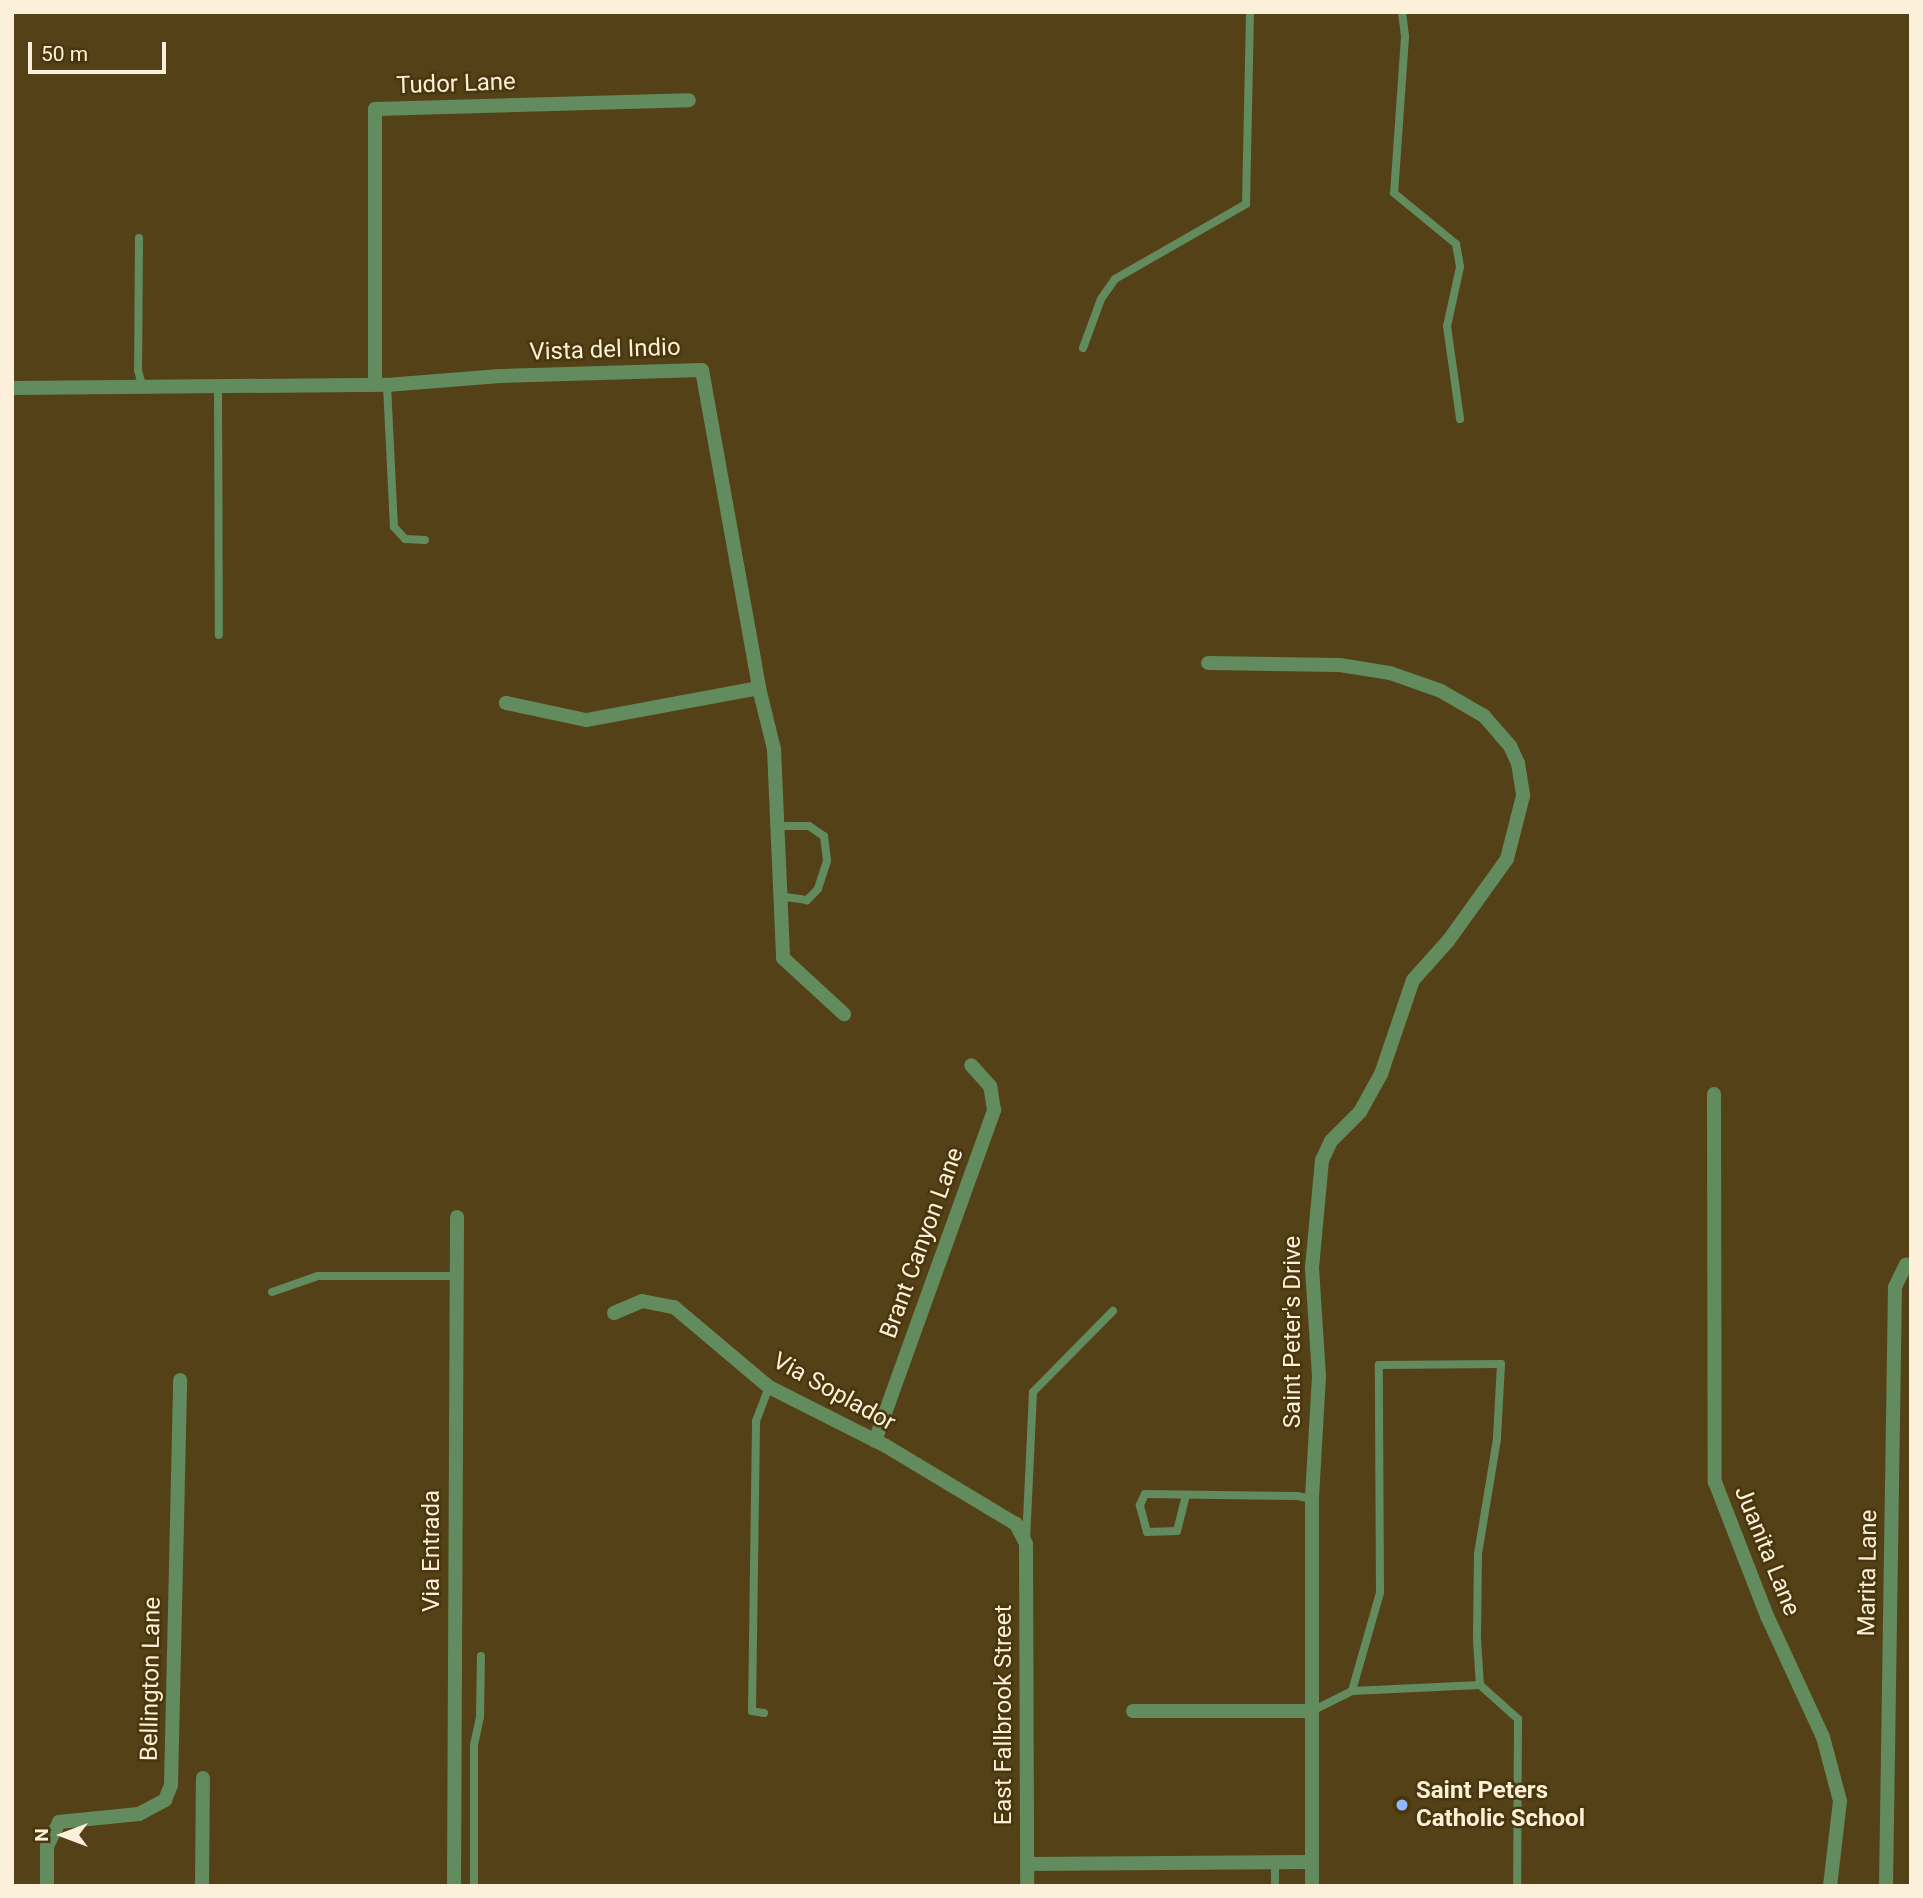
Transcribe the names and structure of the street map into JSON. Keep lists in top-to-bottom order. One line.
{"streets":{"street":["Tudor Lane","Vista del Indio","Brant Canyon Lane","Saint Peter's Drive","Via Soplador","Via Entrada","Juanita Lane","Marita Lane","Bellington Lane","East Fallbrook Street"]},"crossings":[["Tudor Lane","Vista del Indio"],["Brant Canyon Lane","Via Soplador"],["Via Soplador","East Fallbrook Street"]],"places":["Saint Peters Catholic School"],"scale_bar":"50 m","north":"left"}
